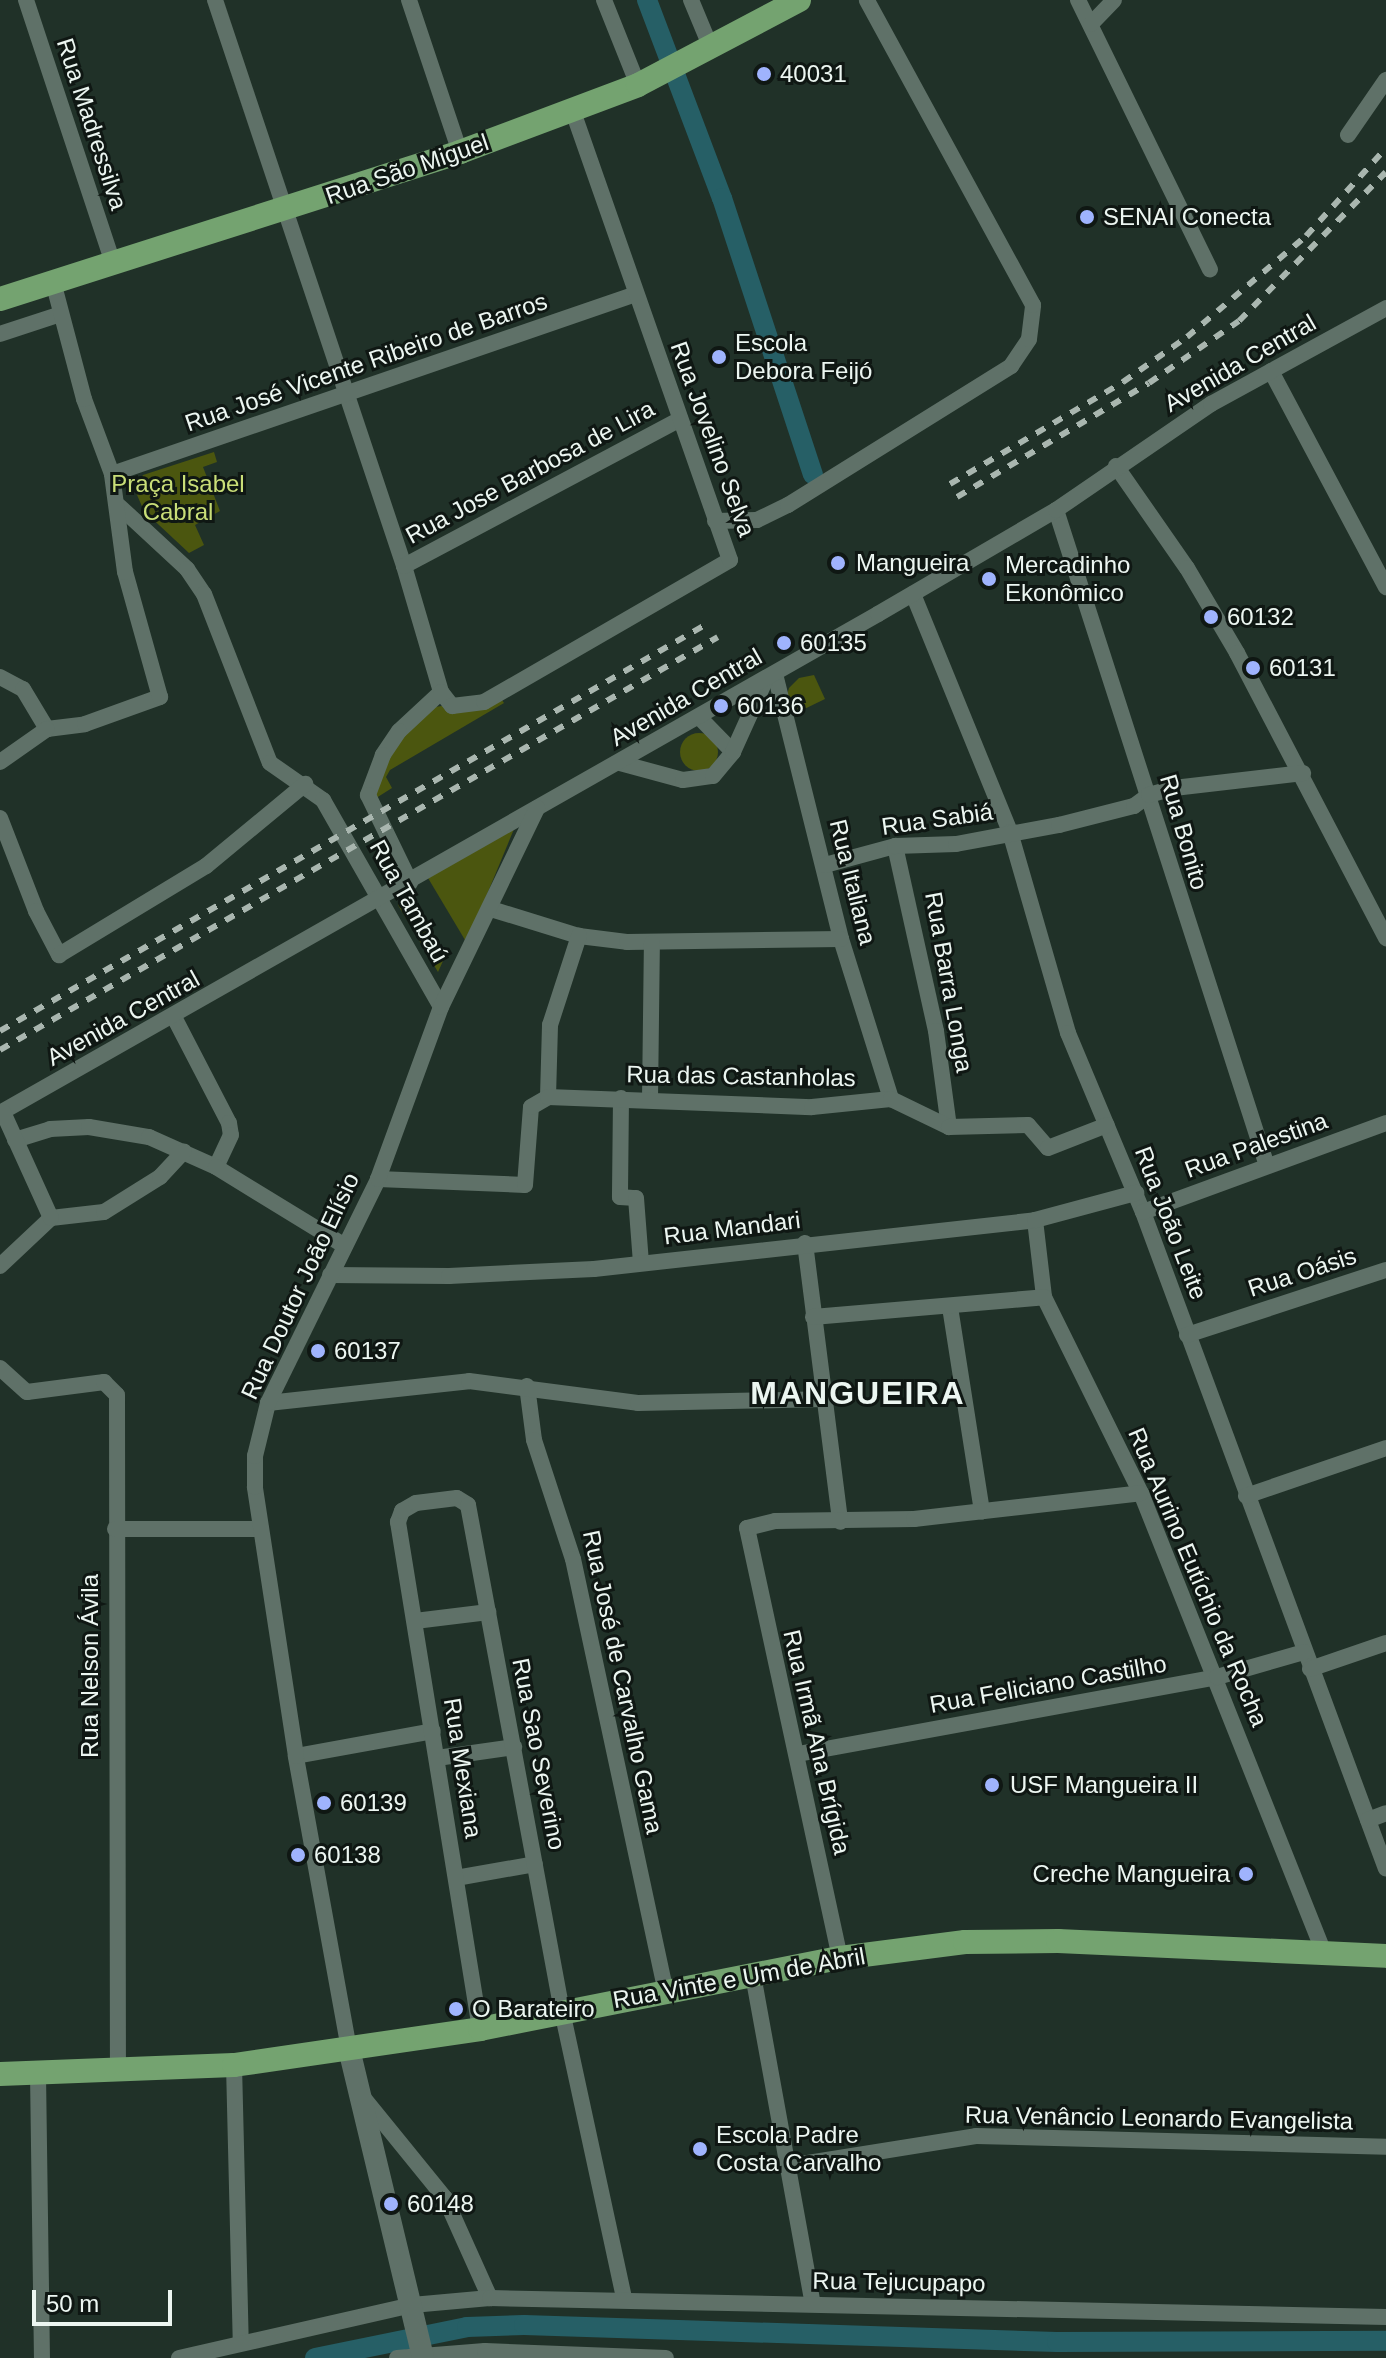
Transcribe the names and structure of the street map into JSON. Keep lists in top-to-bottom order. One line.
{"streets":{"main road":["Rua São Miguel","Rua Vinte e Um de Abril"],"street":["Rua Madressilva","Rua José Vicente Ribeiro de Barros","Avenida Central","Rua Jovelino Selva","Rua Jose Barbosa de Lira","Rua Sabiá","Rua Bonito","Rua Italiana","Rua Tambaú","Rua Barra Longa","Rua das Castanholas","Rua Palestina","Rua João Leite","Rua Mandari","Rua Oásis","Rua Doutor João Elísio","Rua Aurino Eutíchio da Rocha","Rua Nelson Ávila","Rua José de Carvalho Gama","Rua Feliciano Castilho","Rua Irmã Ana Brígida","Rua Sao Severino","Rua Mexiana","Rua Venâncio Leonardo Evangelista","Rua Tejucupapo"]},"crossings":[["Rua Madressilva","Rua São Miguel"],["Rua São Miguel","Rua Jovelino Selva"],["Rua José Vicente Ribeiro de Barros","Rua Jovelino Selva"],["Avenida Central","Rua Bonito"],["Avenida Central","Rua Italiana"],["Avenida Central","Rua Tambaú"],["Avenida Central","Rua João Leite"],["Avenida Central","Rua Doutor João Elísio"],["Rua Jovelino Selva","Rua Jose Barbosa de Lira"],["Rua Sabiá","Rua Bonito"],["Rua Sabiá","Rua Italiana"],["Rua Sabiá","Rua Barra Longa"],["Rua Sabiá","Rua João Leite"],["Rua Bonito","Rua Palestina"],["Rua Italiana","Rua das Castanholas"],["Rua Tambaú","Rua Doutor João Elísio"],["Rua Palestina","Rua João Leite"],["Rua João Leite","Rua Mandari"],["Rua João Leite","Rua Oásis"],["Rua João Leite","Rua Feliciano Castilho"],["Rua Mandari","Rua Doutor João Elísio"],["Rua Mandari","Rua Aurino Eutíchio da Rocha"],["Rua Doutor João Elísio","Rua Vinte e Um de Abril"],["Rua Aurino Eutíchio da Rocha","Rua Feliciano Castilho"],["Rua Aurino Eutíchio da Rocha","Rua Vinte e Um de Abril"],["Rua Nelson Ávila","Rua Vinte e Um de Abril"],["Rua José de Carvalho Gama","Rua Vinte e Um de Abril"],["Rua Feliciano Castilho","Rua Irmã Ana Brígida"],["Rua Irmã Ana Brígida","Rua Vinte e Um de Abril"],["Rua Sao Severino","Rua Mexiana"],["Rua Sao Severino","Rua Vinte e Um de Abril"],["Rua Sao Severino","Rua Tejucupapo"],["Rua Mexiana","Rua Vinte e Um de Abril"]],"districts":["MANGUEIRA"],"parks":["Praça Isabel Cabral"],"places":["40031","SENAI Conecta","Escola Debora Feijó","Mangueira","Mercadinho Ekonômico","60132","60135","60131","60136","60137","USF Mangueira II","60139","60138","Creche Mangueira","O Barateiro","Escola Padre Costa Carvalho","60148"],"scale_bar":"50 m"}
